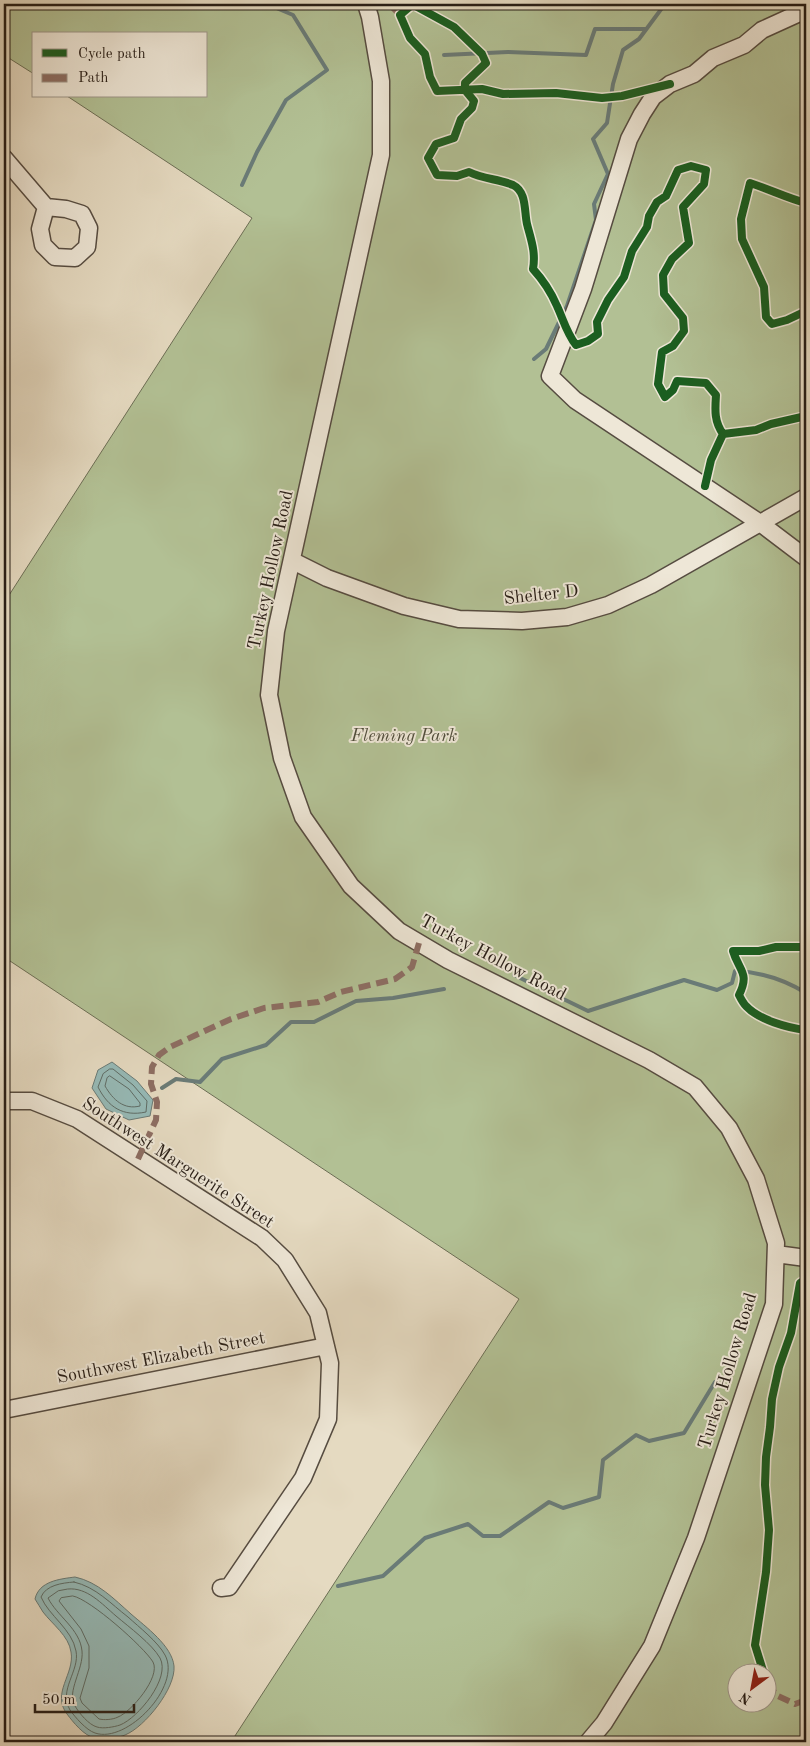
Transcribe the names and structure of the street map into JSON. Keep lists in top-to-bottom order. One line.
{"streets":{"street":["Turkey Hollow Road","Shelter D","Southwest Marguerite Street","Southwest Elizabeth Street"]},"crossings":[["Turkey Hollow Road","Shelter D"],["Southwest Marguerite Street","Southwest Elizabeth Street"]],"parks":["Fleming Park"],"legend":["Cycle path","Path"],"scale_bar":"50 m","north":"bottom left"}
